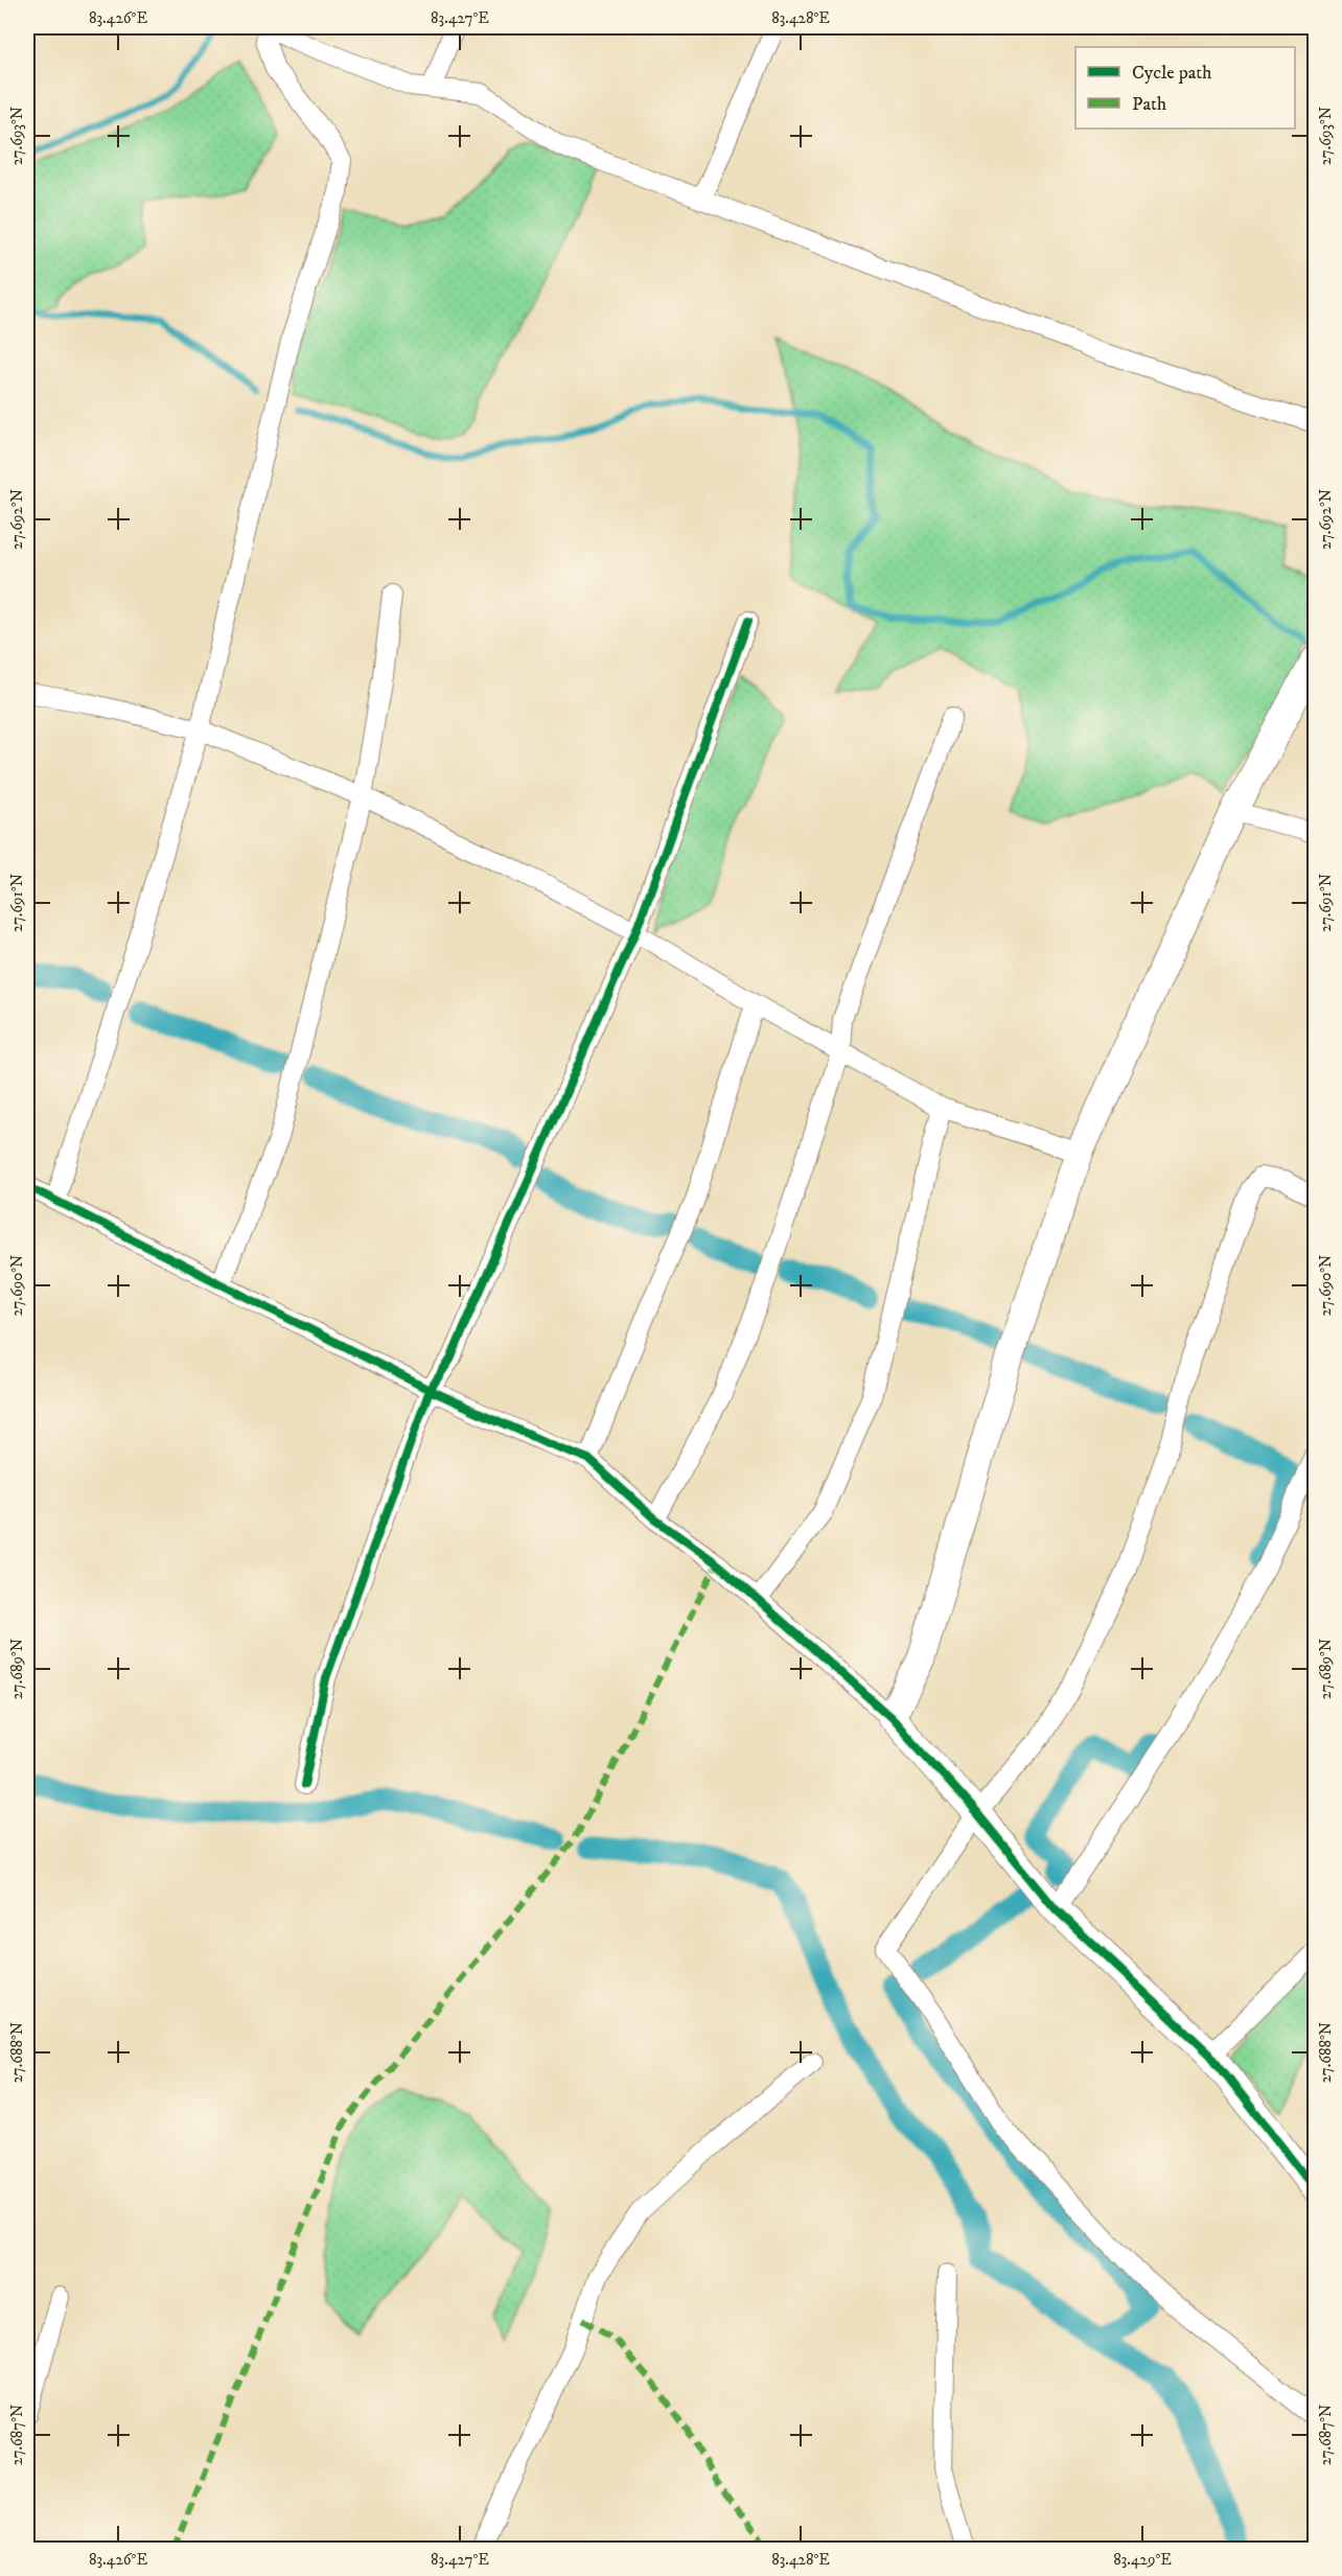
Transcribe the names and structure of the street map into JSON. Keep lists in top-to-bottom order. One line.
{"legend":["Cycle path","Path"],"coordinates":["83.426°E","83.427°E","83.428°E","27.693°N","27.692°N","27.691°N","27.690°N","27.689°N","27.688°N","27.687°N","83.429°E"]}
